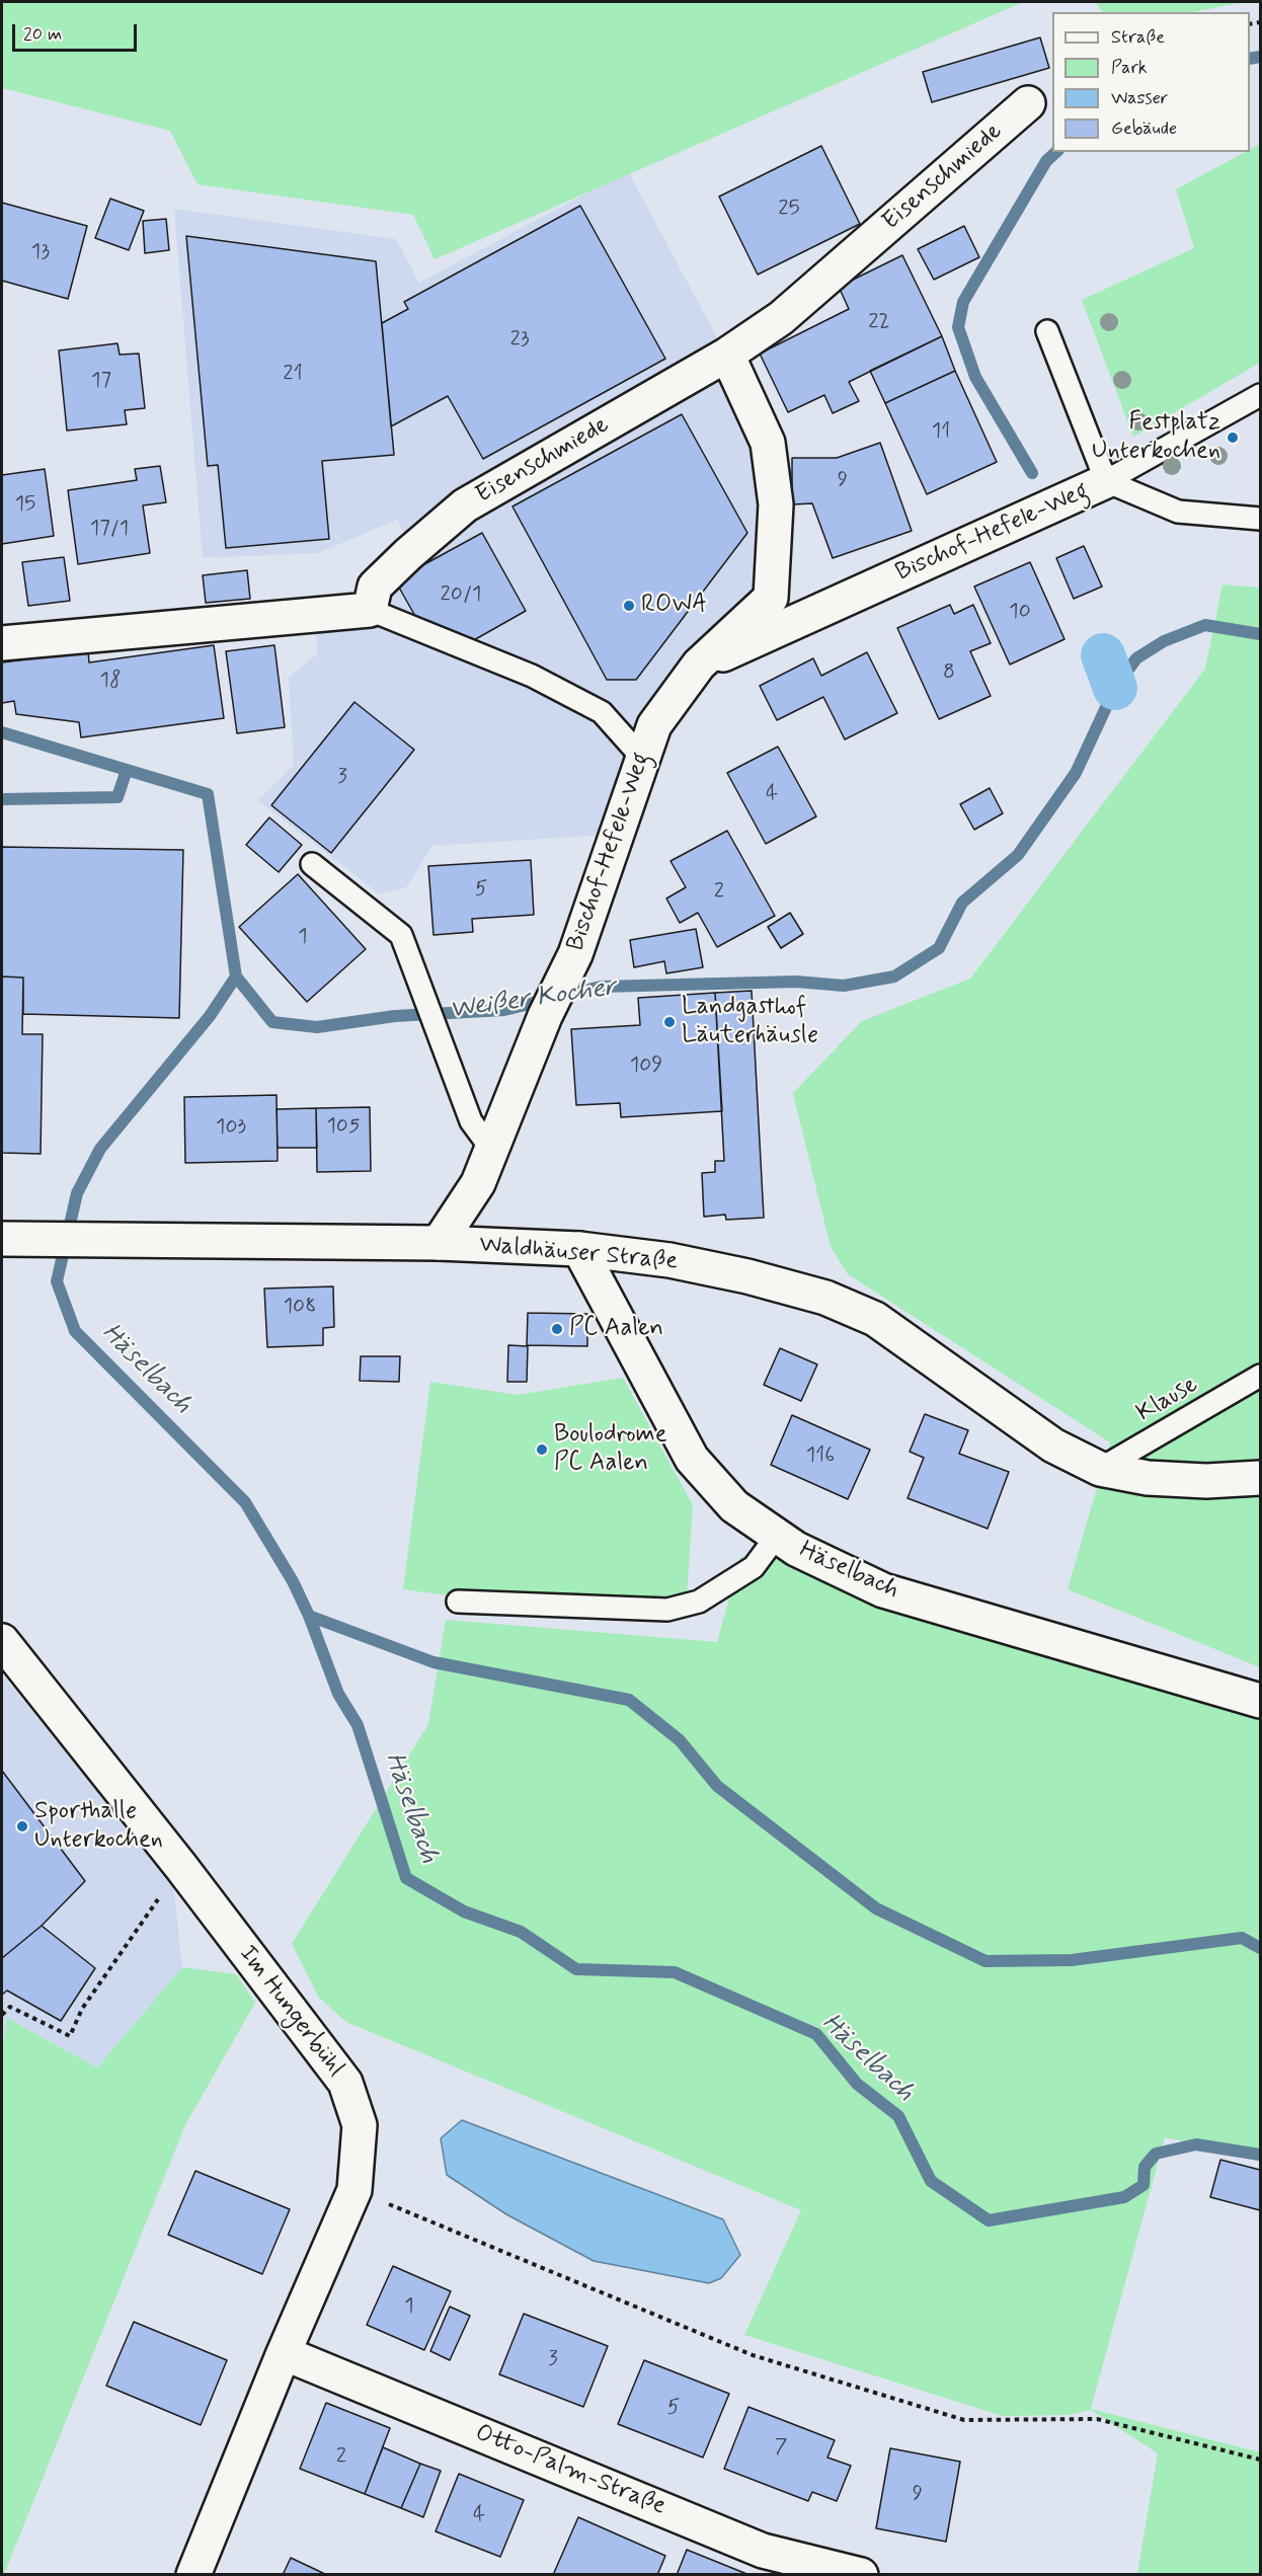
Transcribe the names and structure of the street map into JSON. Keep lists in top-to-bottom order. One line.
{"streets":{"street":["Eisenschmiede","Bischof-Hefele-Weg","Waldhäuser Straße","Häselbach","Im Hungerbühl","Otto-Palm-Straße"],"lane":["Klause"]},"crossings":[["Eisenschmiede","Bischof-Hefele-Weg"],["Bischof-Hefele-Weg","Waldhäuser Straße"],["Waldhäuser Straße","Klause"],["Waldhäuser Straße","Häselbach"],["Im Hungerbühl","Otto-Palm-Straße"]],"water":["Weißer Kocher","Häselbach"],"places":["Festplatz Unterkochen","ROWA","Landgasthof Läuterhäusle","PC Aalen","Boulodrome PC Aalen","Sporthalle Unterkochen"],"house_numbers":["25","13","22","23","21","17","11","9","15","17/1","20/1","10","8","18","3","4","5","2","1","109","105","103","108","116","1","3","5","7","2","9","4"],"legend":["Straße","Park","Wasser","Gebäude"],"scale_bar":"20 m"}
